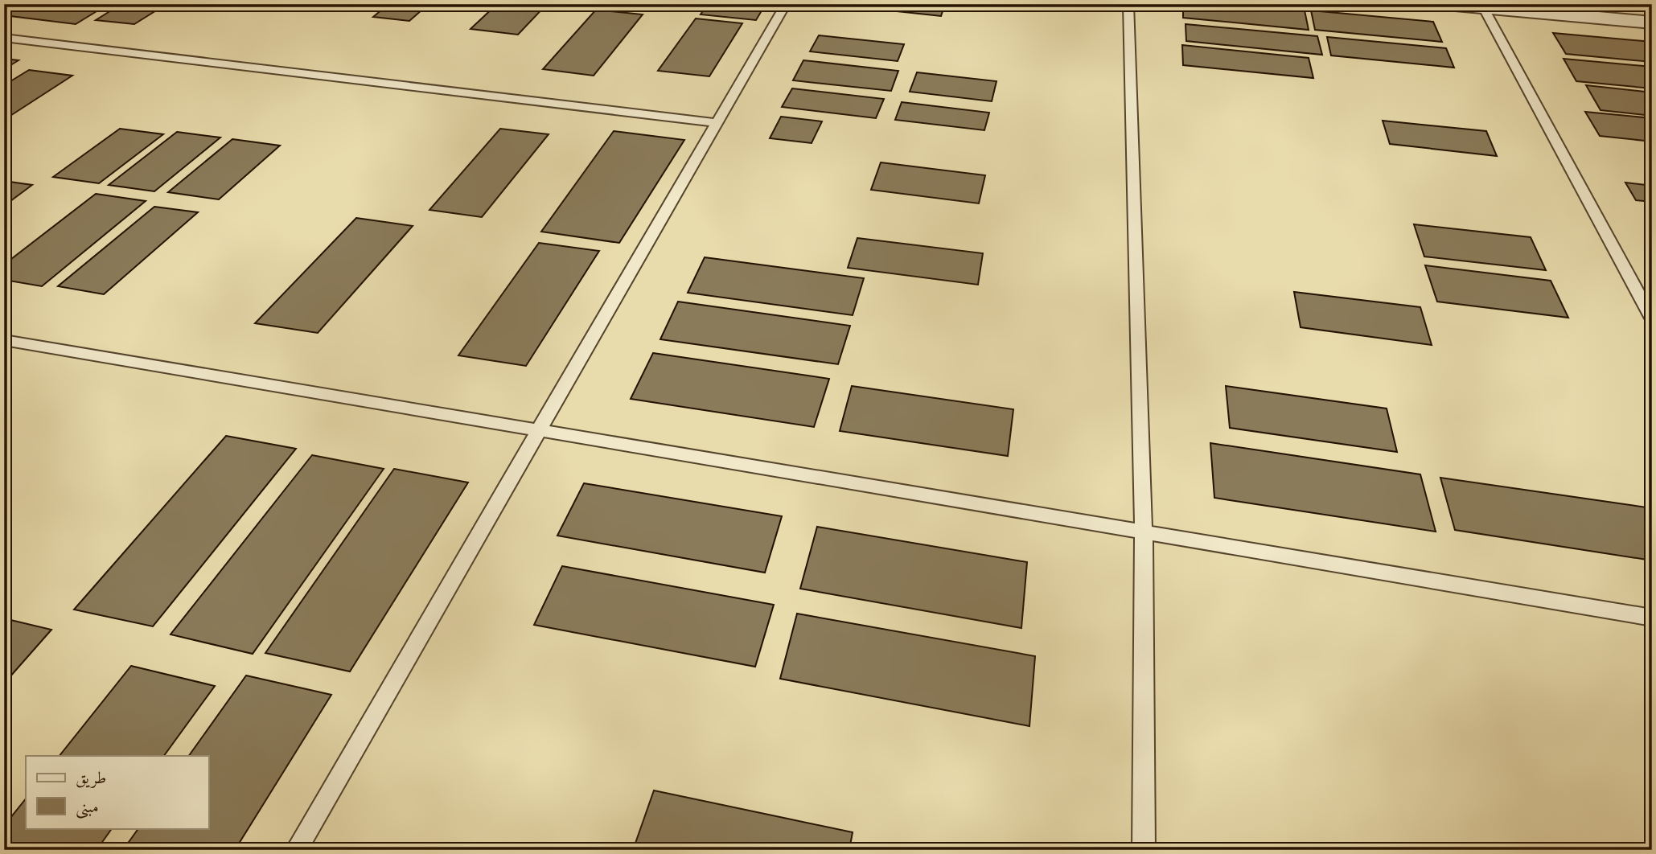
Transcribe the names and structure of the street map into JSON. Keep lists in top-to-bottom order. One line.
{"legend":["طريق","مبنى"]}
